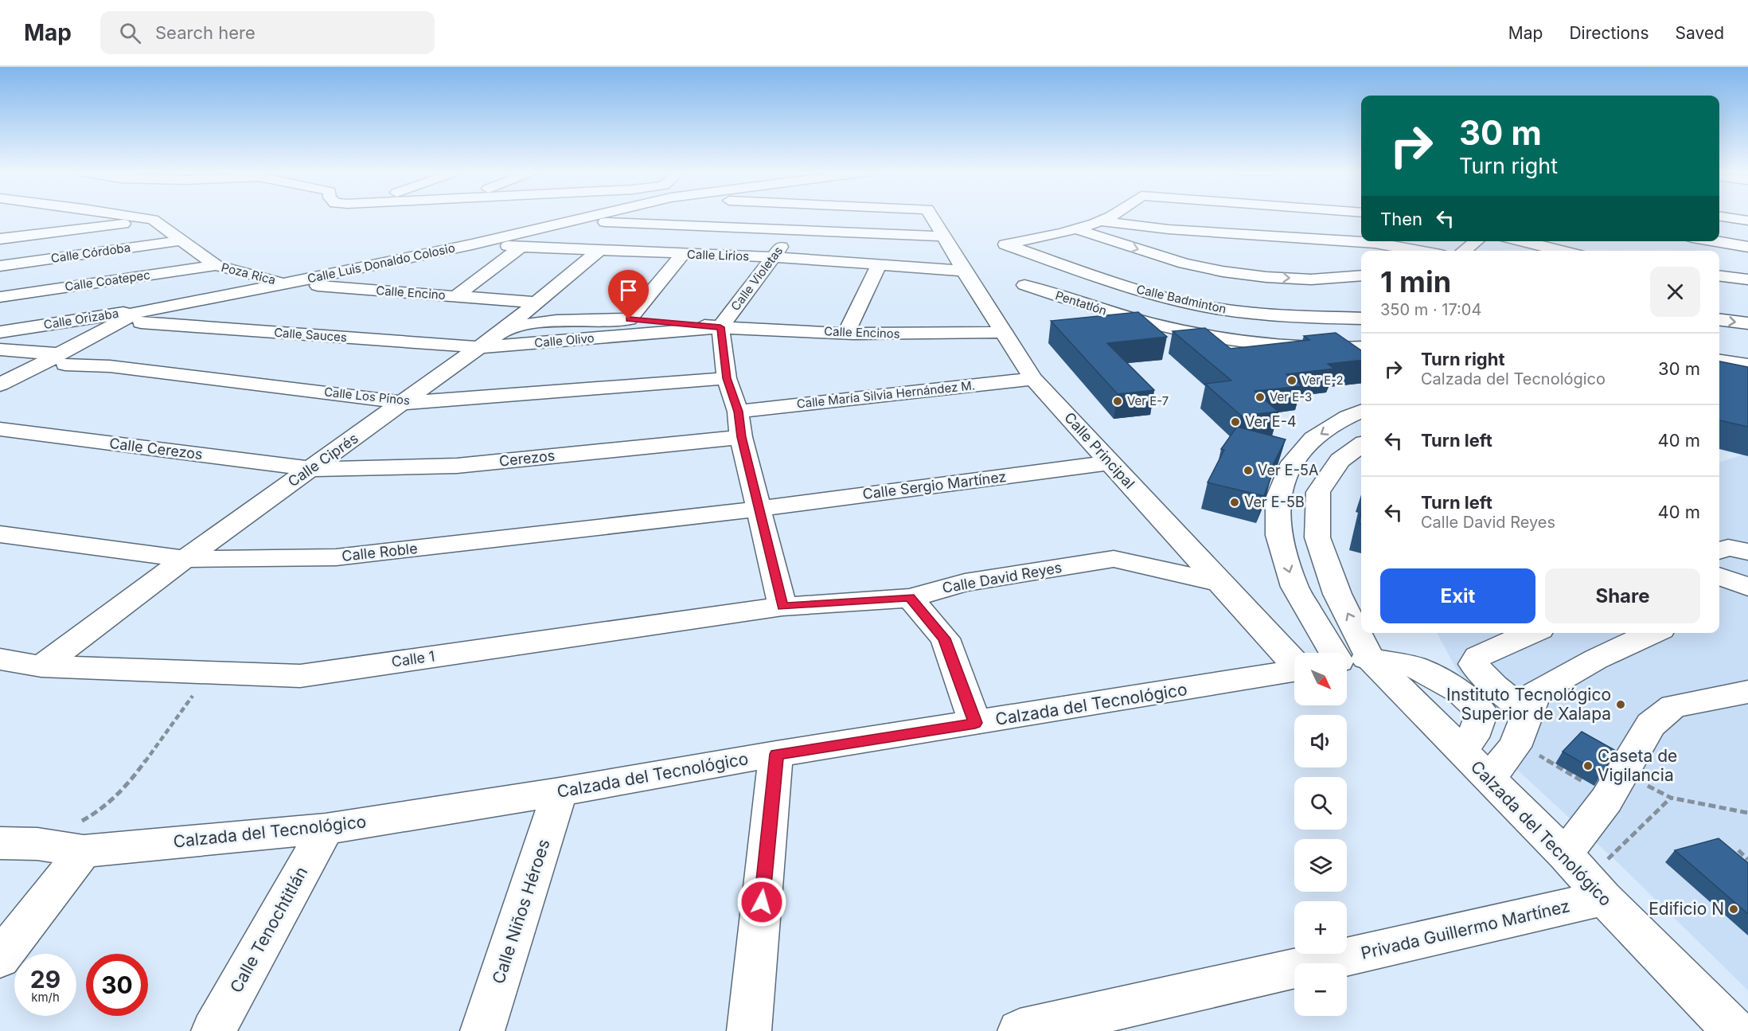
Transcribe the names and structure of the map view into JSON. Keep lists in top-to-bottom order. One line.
{"streets":{"street":["Calle Córdoba","Calle Lirios","Calle Luis Donaldo Colosio","Poza Rica","Calle Violetas","Calle Coatepec","Calle Encino","Calle Badminton","Pentatlón","Calle Orizaba","Calle Encinos","Calle Sauces","Calle Olivo","Calle María Silvia Hernández M.","Calle Los Pinos","Calle Cerezos","Calle Principal","Cerezos","Calle Ciprés","Calle Sergio Martínez","Calle Roble","Calle David Reyes","Calle 1","Calzada del Tecnológico","Calle Niños Héroes","Calle Tenochtitlán","Privada Guillermo Martínez"]},"crossings":[["Calle Córdoba","Poza Rica"],["Calle Lirios","Calle Luis Donaldo Colosio"],["Calle Lirios","Calle Violetas"],["Calle Lirios","Calle Principal"],["Calle Lirios","Calle Ciprés"],["Calle Luis Donaldo Colosio","Poza Rica"],["Calle Luis Donaldo Colosio","Calle Encino"],["Calle Luis Donaldo Colosio","Calle Orizaba"],["Calle Luis Donaldo Colosio","Calle Sauces"],["Calle Luis Donaldo Colosio","Calle Los Pinos"],["Poza Rica","Calle Coatepec"],["Poza Rica","Calle Encino"],["Calle Violetas","Calle Encinos"],["Calle Violetas","Calle Olivo"],["Calle Encino","Calle Ciprés"],["Calle Orizaba","Calle Sauces"],["Calle Encinos","Calle Olivo"],["Calle Encinos","Calle Principal"],["Calle Sauces","Calle Olivo"],["Calle Sauces","Calle Ciprés"],["Calle Olivo","Calle Ciprés"],["Calle María Silvia Hernández M.","Calle Principal"],["Calle Los Pinos","Calle Ciprés"],["Calle Cerezos","Cerezos"],["Calle Cerezos","Calle Ciprés"],["Calle Principal","Calle Sergio Martínez"],["Calle Principal","Calle David Reyes"],["Cerezos","Calle Ciprés"],["Calle Ciprés","Calle Roble"],["Calle Ciprés","Calle 1"],["Calle Sergio Martínez","Calle Roble"],["Calle David Reyes","Calle 1"],["Calzada del Tecnológico","Calle Niños Héroes"],["Calzada del Tecnológico","Calle Tenochtitlán"],["Calzada del Tecnológico","Privada Guillermo Martínez"]],"places":["Ver E-2","Ver E-3","Ver E-7","Ver E-4","Ver E-5A","Ver E-5B","Instituto Tecnológico Superior de Xalapa","Caseta de Vigilancia","Edificio N"],"north":"bottom right","page":{"header":"Map","search":"Search here","nav":["Map","Directions","Saved"],"turn":["30 m","Turn right"],"then":"Then","heading":["1 min","350 m · 17:04"],"list":[{"name":"Turn right","note":"Calzada del Tecnológico","value":"30 m"},{"name":"Turn left","value":"40 m"},{"name":"Turn left","note":"Calle David Reyes","value":"40 m"}],"buttons":["Exit","Share"],"map_buttons":["+","−"],"speed":"29 km/h","limit":"30"}}
